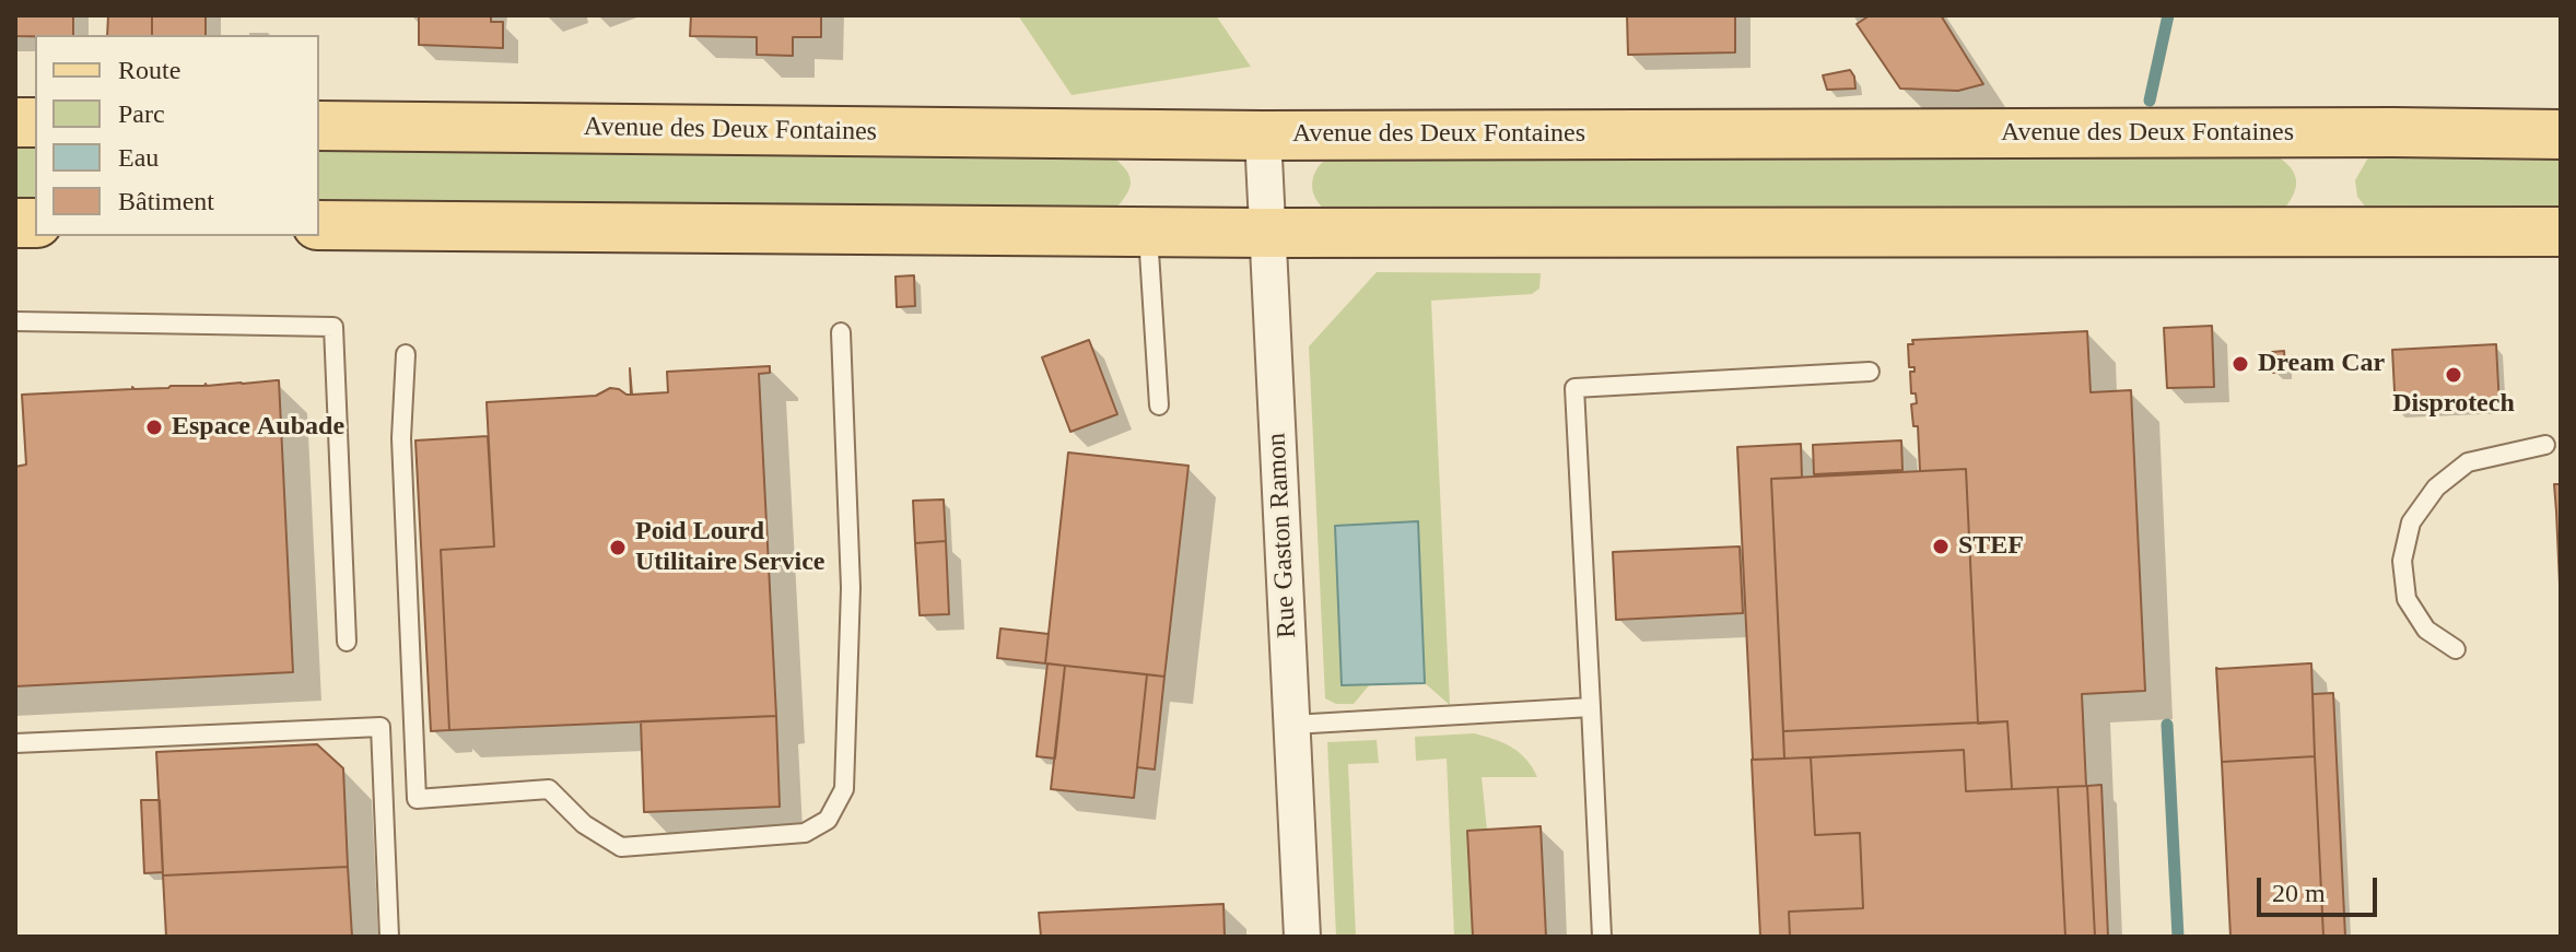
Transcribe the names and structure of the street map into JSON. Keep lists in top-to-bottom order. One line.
{"streets":{"main road":["Avenue des Deux Fontaines"],"street":["Rue Gaston Ramon"]},"crossings":[["Avenue des Deux Fontaines","Rue Gaston Ramon"]],"places":["Dream Car","Disprotech","Espace Aubade","STEF","Poid Lourd Utilitaire Service"],"legend":["Route","Parc","Eau","Bâtiment"],"scale_bar":"20 m"}
